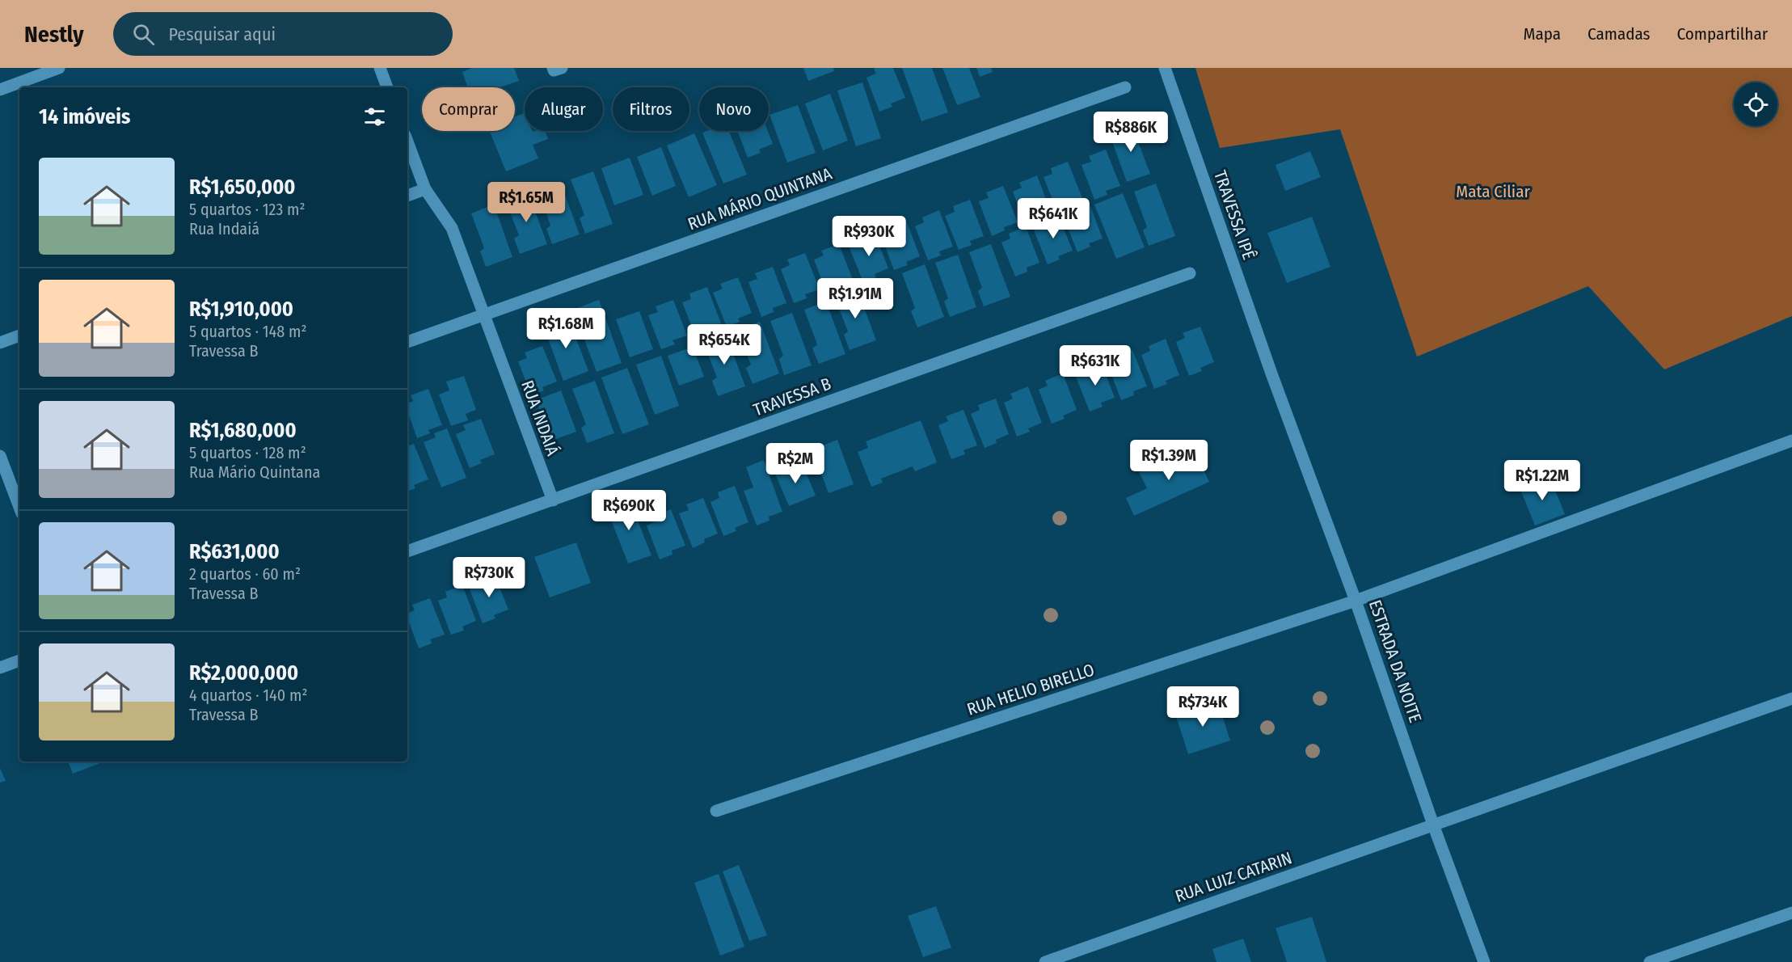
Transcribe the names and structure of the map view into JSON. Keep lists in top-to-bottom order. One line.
{"streets":{"street":["RUA MÁRIO QUINTANA","TRAVESSA IPÊ","TRAVESSA B","RUA INDAIÁ","ESTRADA DA NOITE","RUA HELIO BIRELLO","RUA LUIZ CATARIN"]},"crossings":[["RUA MÁRIO QUINTANA","RUA INDAIÁ"],["TRAVESSA IPÊ","ESTRADA DA NOITE"],["TRAVESSA B","RUA INDAIÁ"],["ESTRADA DA NOITE","RUA HELIO BIRELLO"],["ESTRADA DA NOITE","RUA LUIZ CATARIN"]],"parks":["Mata Ciliar"],"page":{"header":"Nestly","search":"Pesquisar aqui","nav":["Mapa","Camadas","Compartilhar"],"chip":["Comprar","Alugar","Filtros","Novo"],"heading":"14 imóveis","price":["R$886K","R$1.65M","R$641K","R$930K","R$1.91M","R$1.68M","R$654K","R$631K","R$1.39M","R$2M","R$1.22M","R$690K","R$730K","R$734K"],"list":[{"name":"R$1,650,000","note":"5 quartos · 123 m² · Rua Indaiá"},{"name":"R$1,910,000","note":"5 quartos · 148 m² · Travessa B"},{"name":"R$1,680,000","note":"5 quartos · 128 m² · Rua Mário Quintana"},{"name":"R$631,000","note":"2 quartos · 60 m² · Travessa B"},{"name":"R$2,000,000","note":"4 quartos · 140 m² · Travessa B"}]}}
